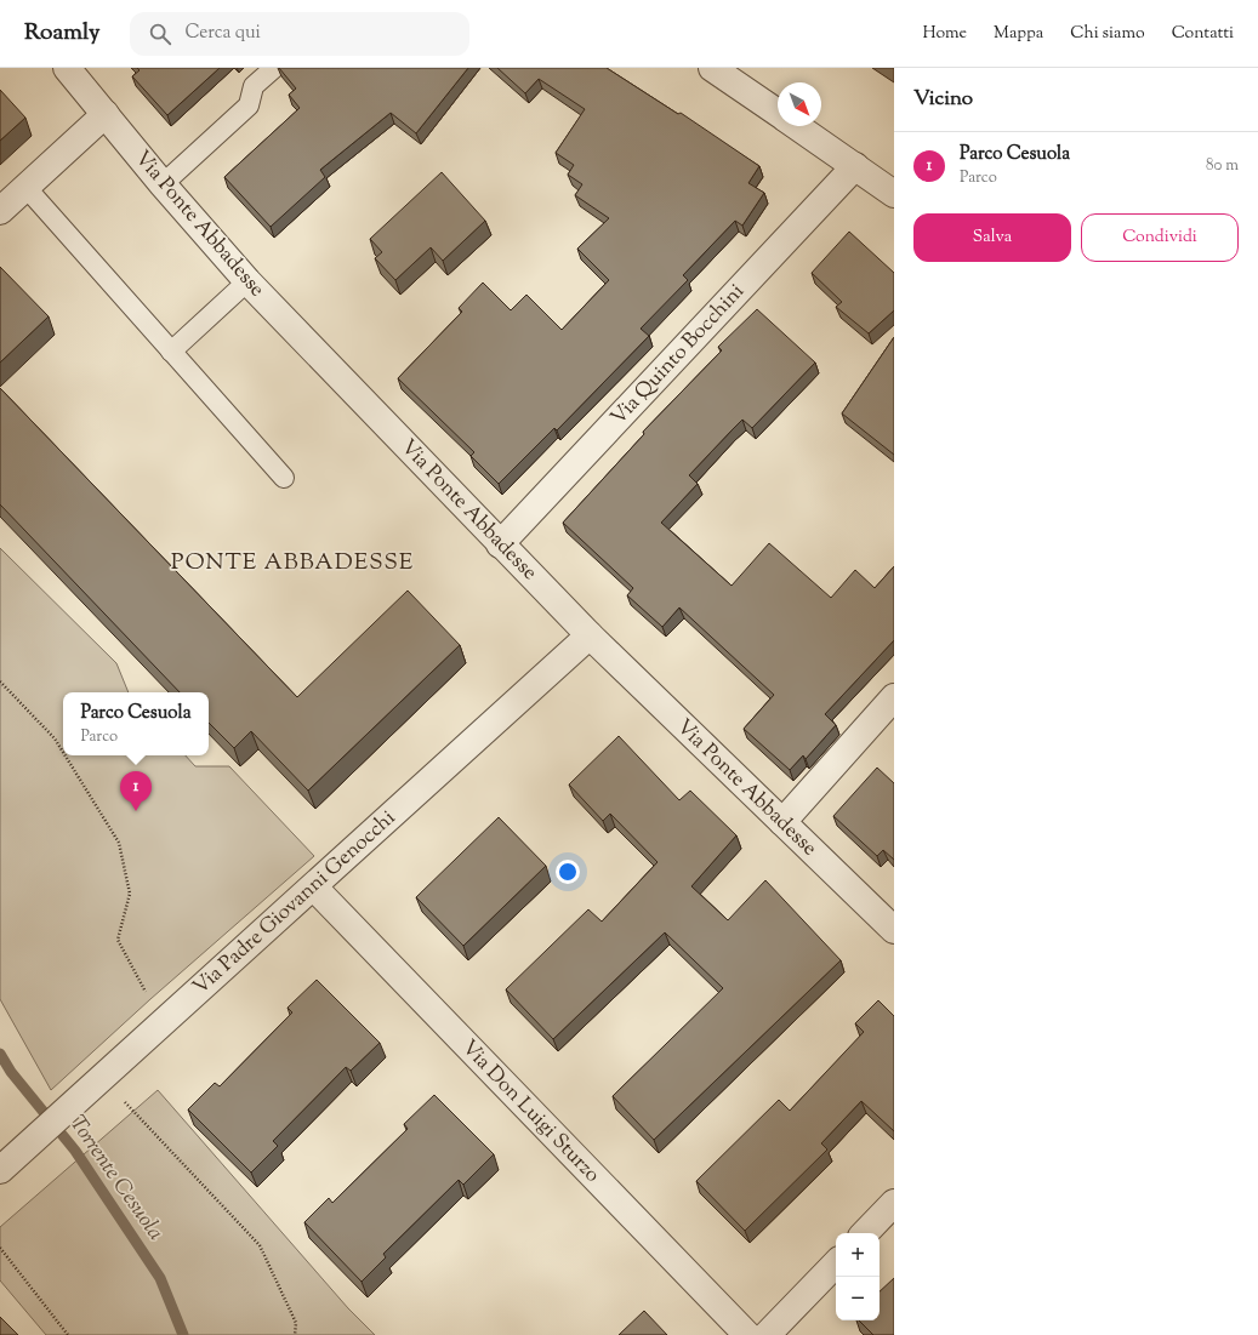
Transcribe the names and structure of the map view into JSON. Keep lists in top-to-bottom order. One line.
{"streets":{"street":["Via Ponte Abbadesse","Via Quinto Bocchini","Via Padre Giovanni Genocchi","Via Don Luigi Sturzo"]},"crossings":[["Via Ponte Abbadesse","Via Quinto Bocchini"],["Via Ponte Abbadesse","Via Padre Giovanni Genocchi"],["Via Padre Giovanni Genocchi","Via Don Luigi Sturzo"]],"districts":["PONTE ABBADESSE"],"water":["Torrente Cesuola"],"north":"bottom right","page":{"header":"Roamly","search":"Cerca qui","nav":["Home","Mappa","Chi siamo","Contatti"],"heading":"Vicino","list":[{"mark":"1","name":"Parco Cesuola","note":"Parco","value":"80 m"}],"buttons":["Salva","Condividi"],"popup":["Parco Cesuola","Parco"],"pins":"1","map_buttons":["+","−"]}}
